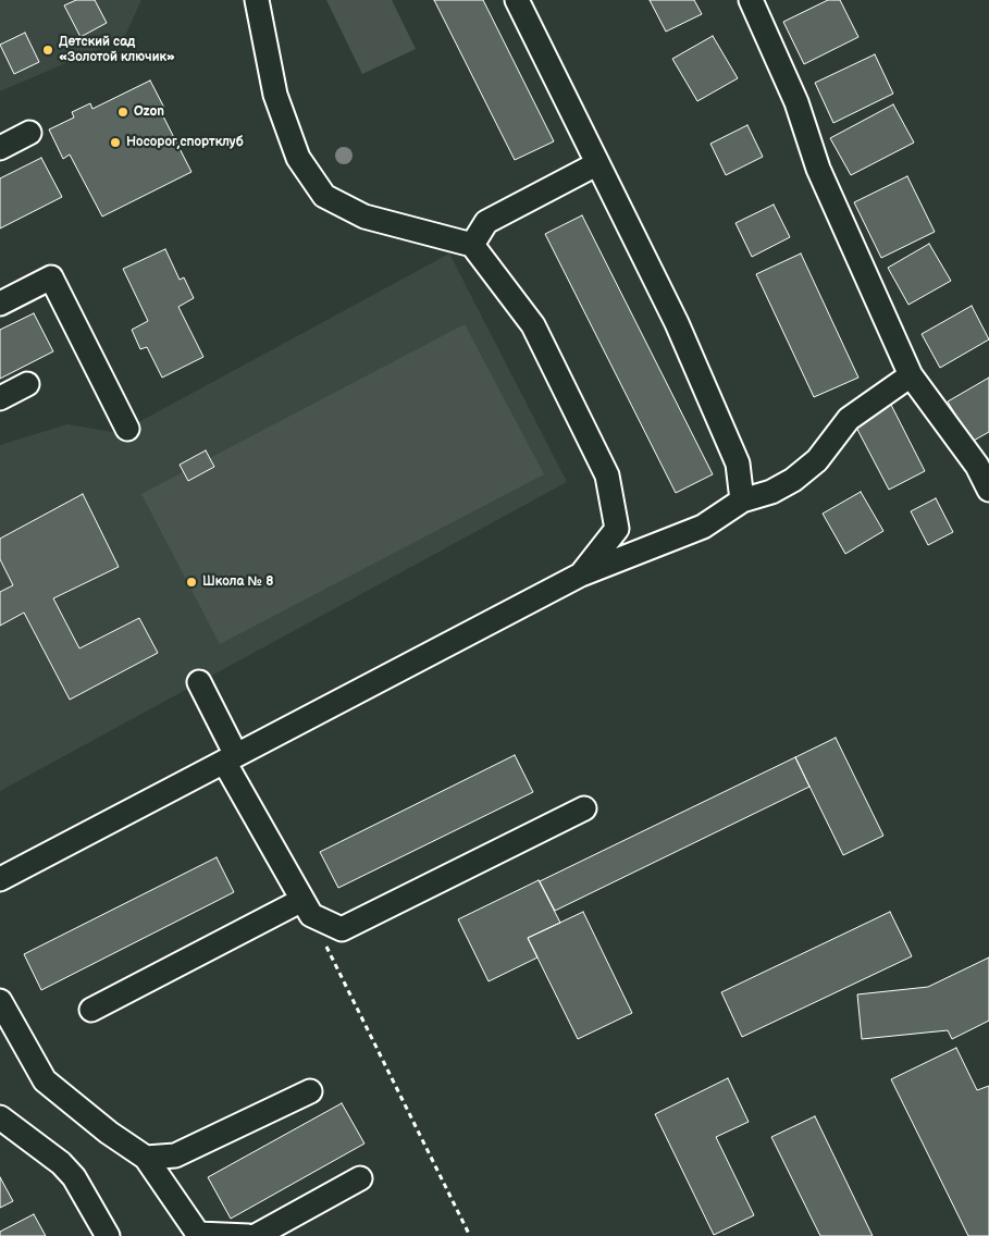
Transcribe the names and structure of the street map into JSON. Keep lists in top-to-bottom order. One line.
{"places":["Детский сад «Золотой ключик»","Ozon","Носорог,спортклуб","Школа № 8"]}
